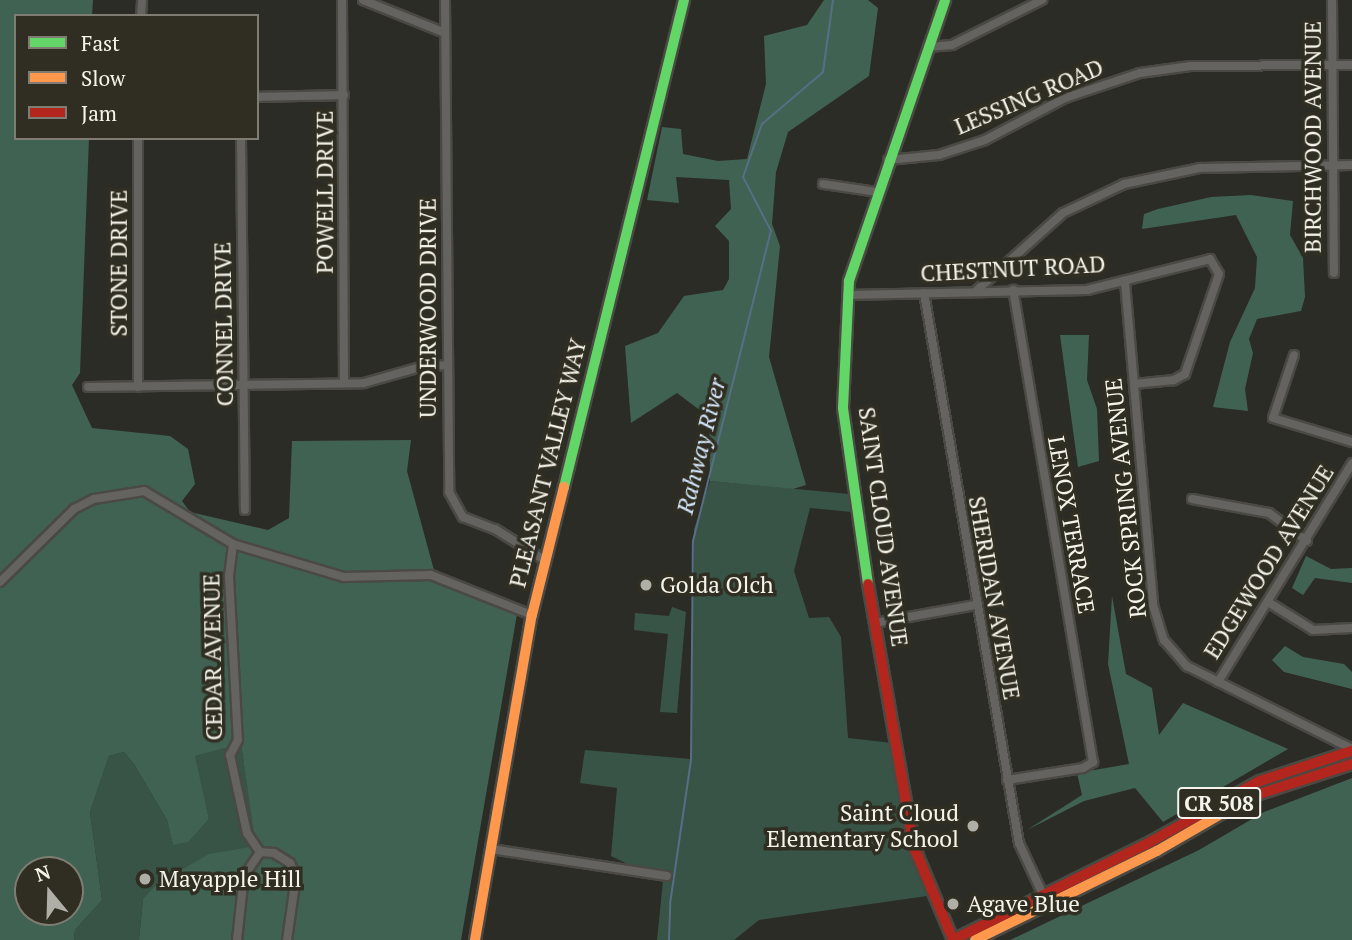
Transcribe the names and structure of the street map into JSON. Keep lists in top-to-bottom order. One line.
{"streets":{"main road":["PLEASANT VALLEY WAY","SAINT CLOUD AVENUE","CR 508"],"street":["LESSING ROAD","BIRCHWOOD AVENUE","POWELL DRIVE","STONE DRIVE","CHESTNUT ROAD","UNDERWOOD DRIVE","CONNEL DRIVE","ROCK SPRING AVENUE","LENOX TERRACE","EDGEWOOD AVENUE","SHERIDAN AVENUE","CEDAR AVENUE"]},"crossings":[["LESSING ROAD","BIRCHWOOD AVENUE"],["LESSING ROAD","SAINT CLOUD AVENUE"],["CHESTNUT ROAD","ROCK SPRING AVENUE"],["CHESTNUT ROAD","LENOX TERRACE"],["CHESTNUT ROAD","SAINT CLOUD AVENUE"],["CHESTNUT ROAD","SHERIDAN AVENUE"],["UNDERWOOD DRIVE","PLEASANT VALLEY WAY"],["PLEASANT VALLEY WAY","CEDAR AVENUE"],["ROCK SPRING AVENUE","EDGEWOOD AVENUE"],["ROCK SPRING AVENUE","CR 508"],["LENOX TERRACE","SHERIDAN AVENUE"],["SAINT CLOUD AVENUE","CR 508"],["SHERIDAN AVENUE","CR 508"]],"water":["Rahway River"],"places":["Golda Olch","Saint Cloud Elementary School","Mayapple Hill","Agave Blue"],"legend":["Fast","Slow","Jam"],"north":"top"}
